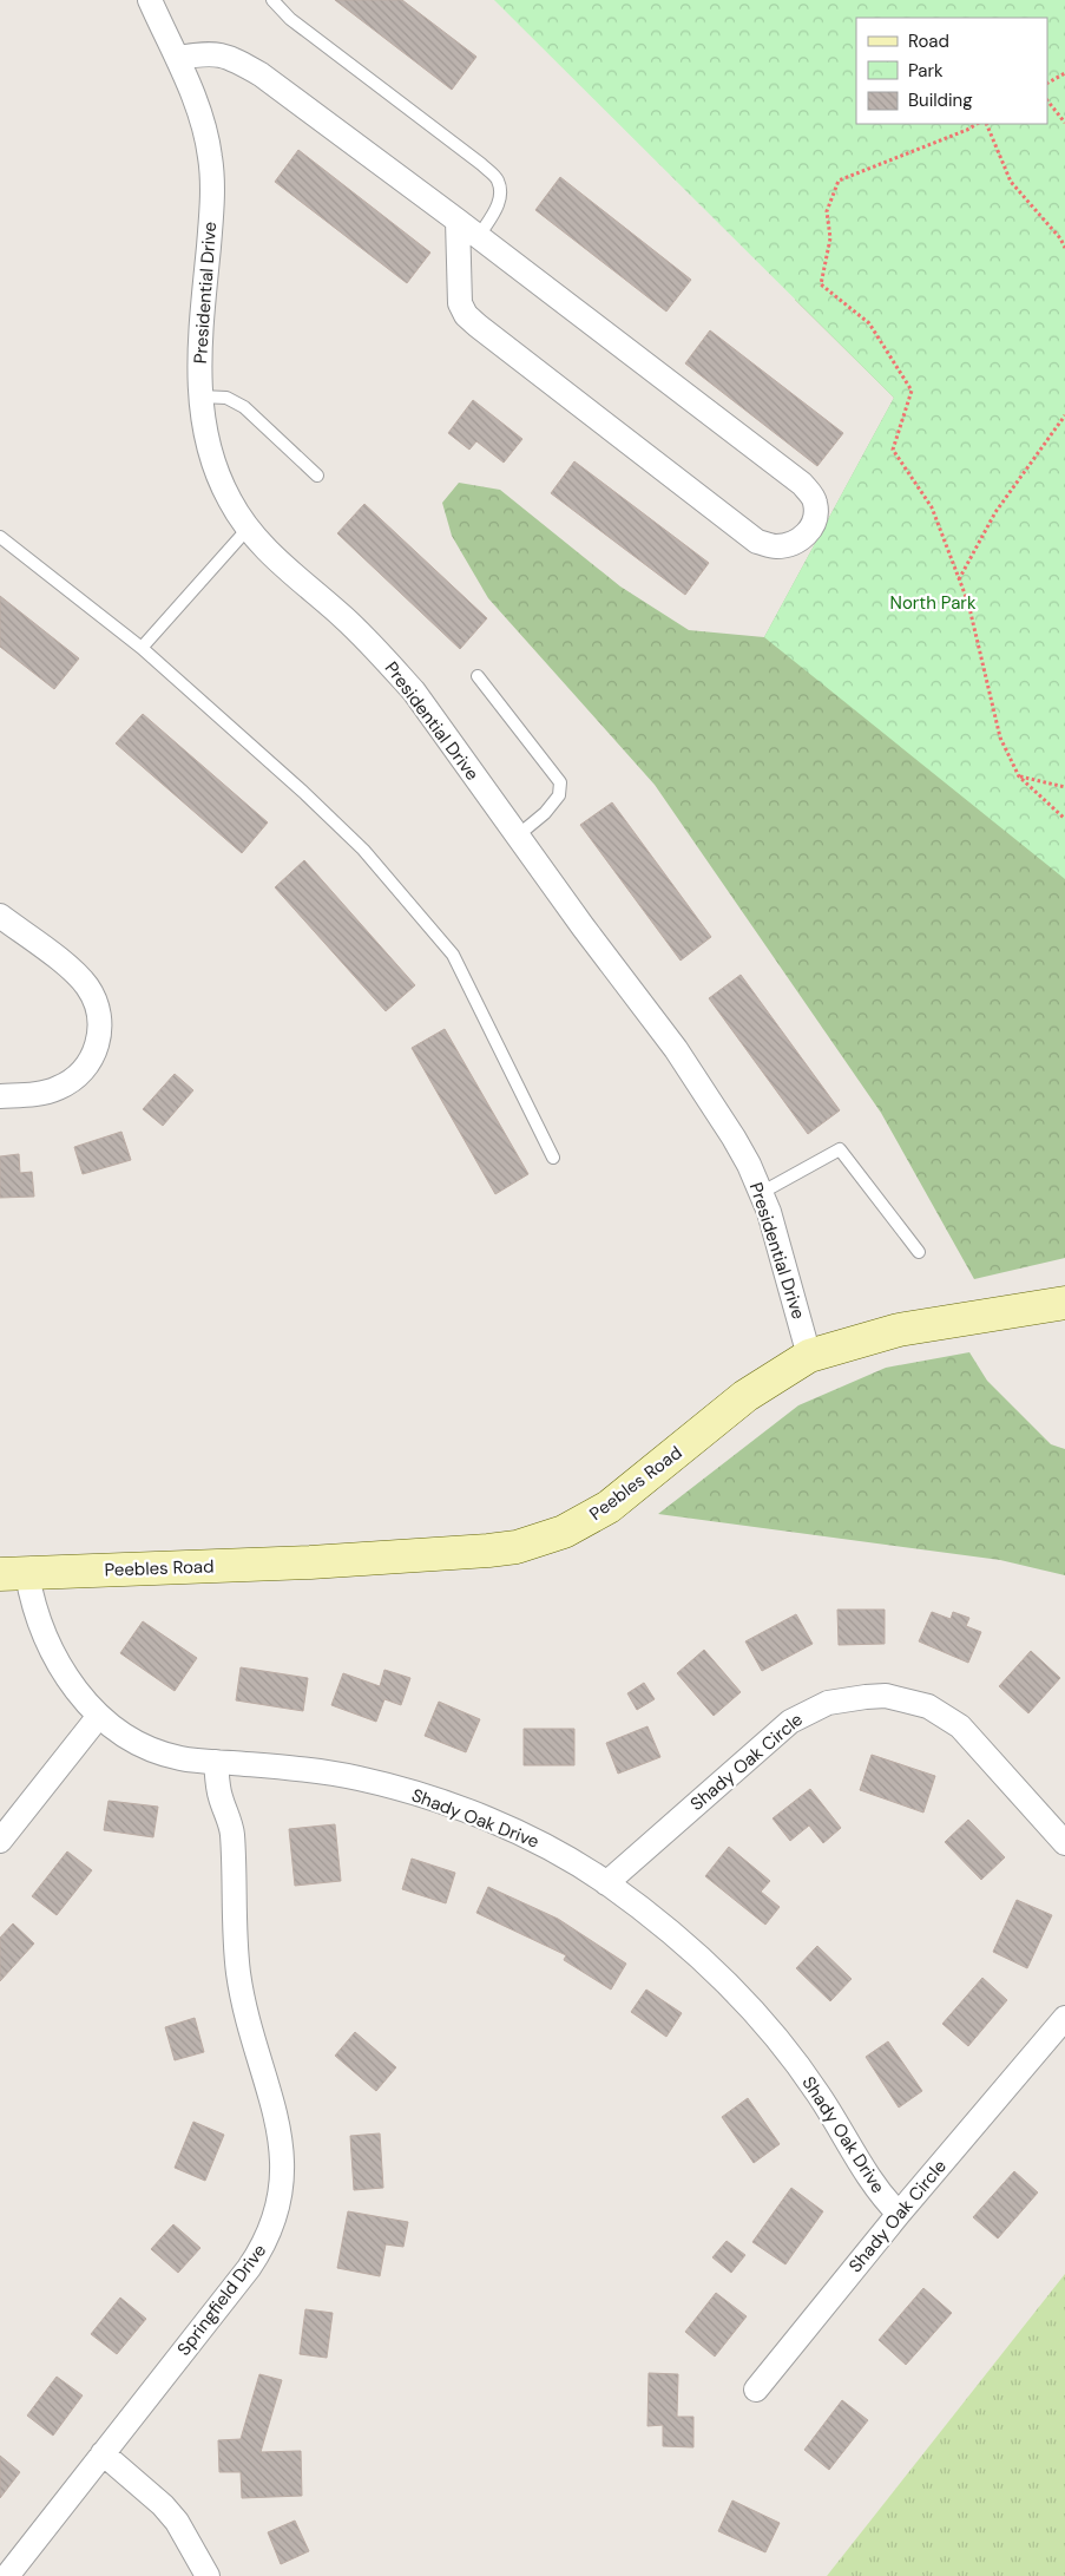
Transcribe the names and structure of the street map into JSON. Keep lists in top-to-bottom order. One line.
{"streets":{"street":["Presidential Drive","Peebles Road","Shady Oak Circle","Shady Oak Drive","Springfield Drive"]},"crossings":[["Presidential Drive","Peebles Road"],["Peebles Road","Shady Oak Drive"],["Shady Oak Circle","Shady Oak Drive"],["Shady Oak Drive","Springfield Drive"]],"parks":["North Park"],"legend":["Road","Park","Building"]}
